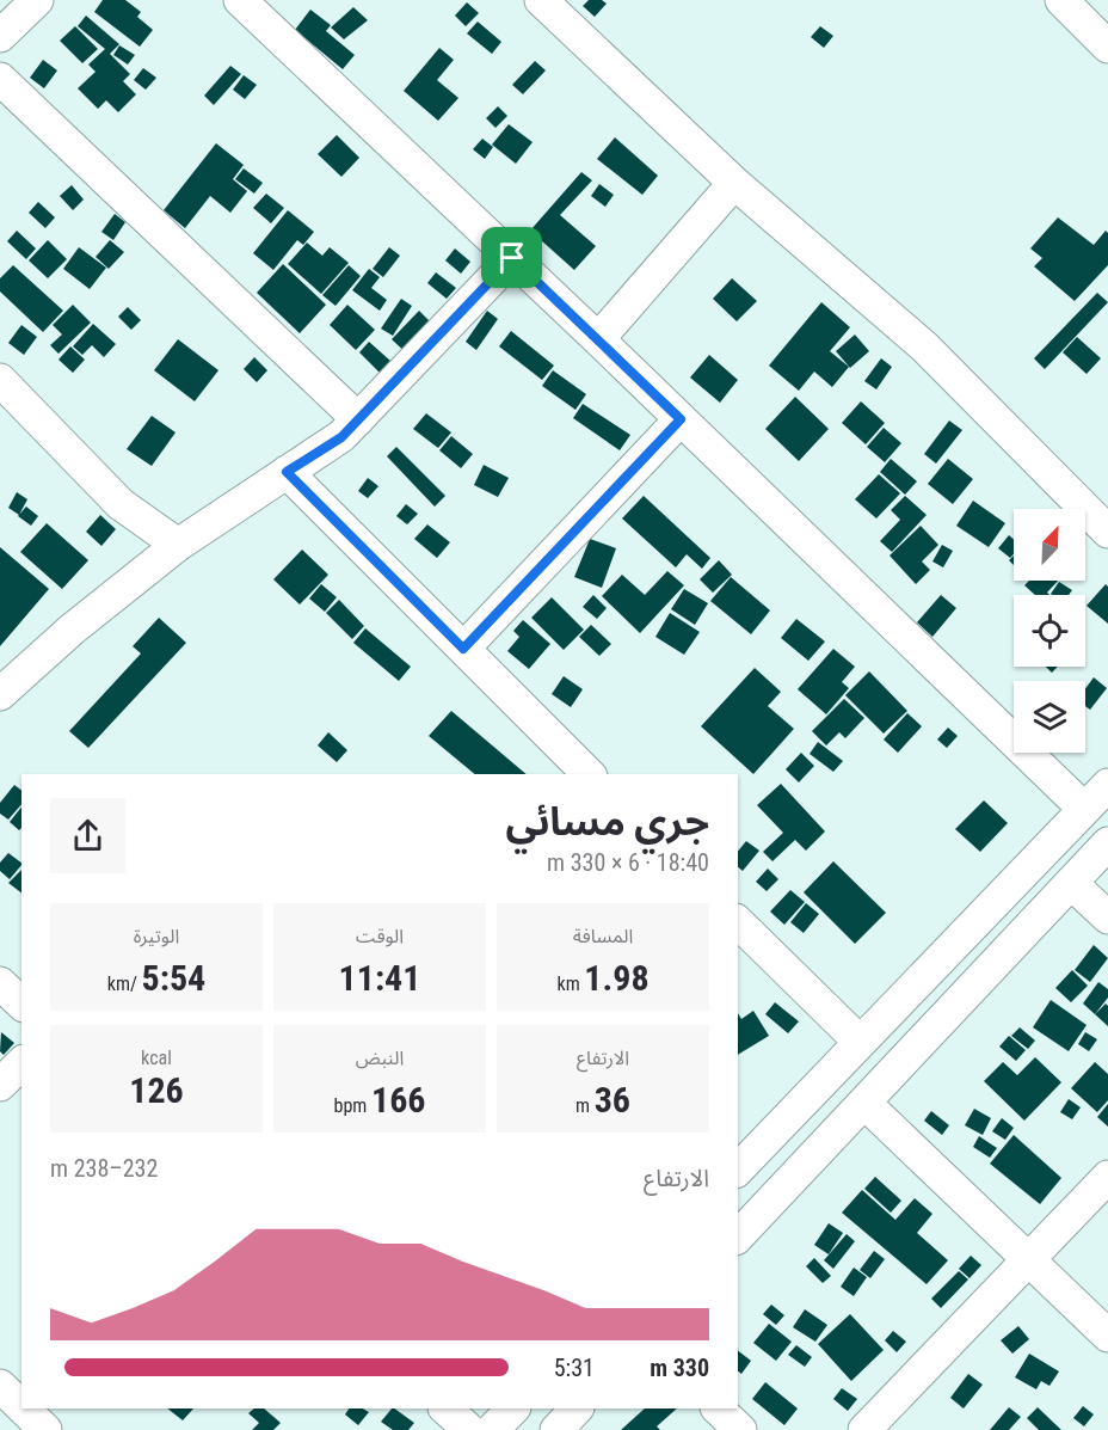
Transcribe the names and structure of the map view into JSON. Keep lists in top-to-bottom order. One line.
{"north":"top right","page":{"heading":["جري مسائي","18:40 · 6 × 330 m"],"stats":[["المسافة","1.98 km"],["الوقت","11:41"],["الوتيرة","5:54 /km"],["الارتفاع","36 m"],["النبض","166 bpm"],["kcal","126"]],"chart":["الارتفاع","232–238 m"],"list":[{"name":"330 m","note":"5:31"}]}}
